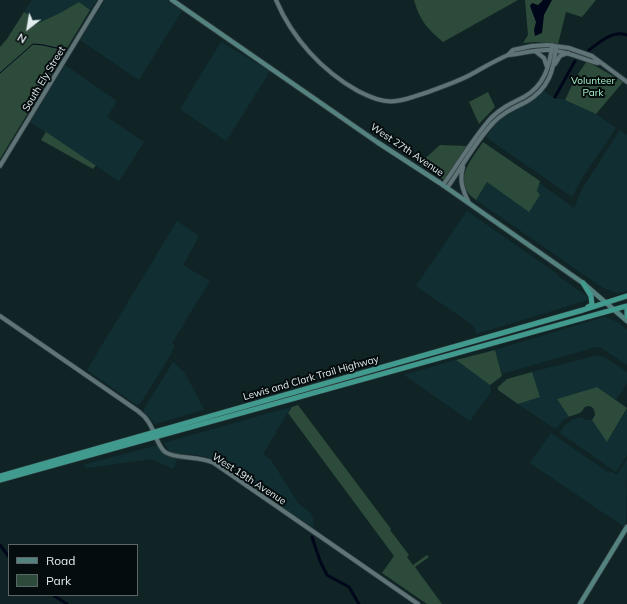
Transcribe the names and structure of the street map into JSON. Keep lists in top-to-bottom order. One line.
{"streets":{"highway":["Lewis and Clark Trail Highway"],"main road":["West 27th Avenue"],"street":["South Ely Street","West 19th Avenue"]},"crossings":[["West 27th Avenue","Lewis and Clark Trail Highway"],["Lewis and Clark Trail Highway","West 19th Avenue"]],"parks":["Volunteer Park"],"legend":["Road","Park"],"north":"bottom left"}
